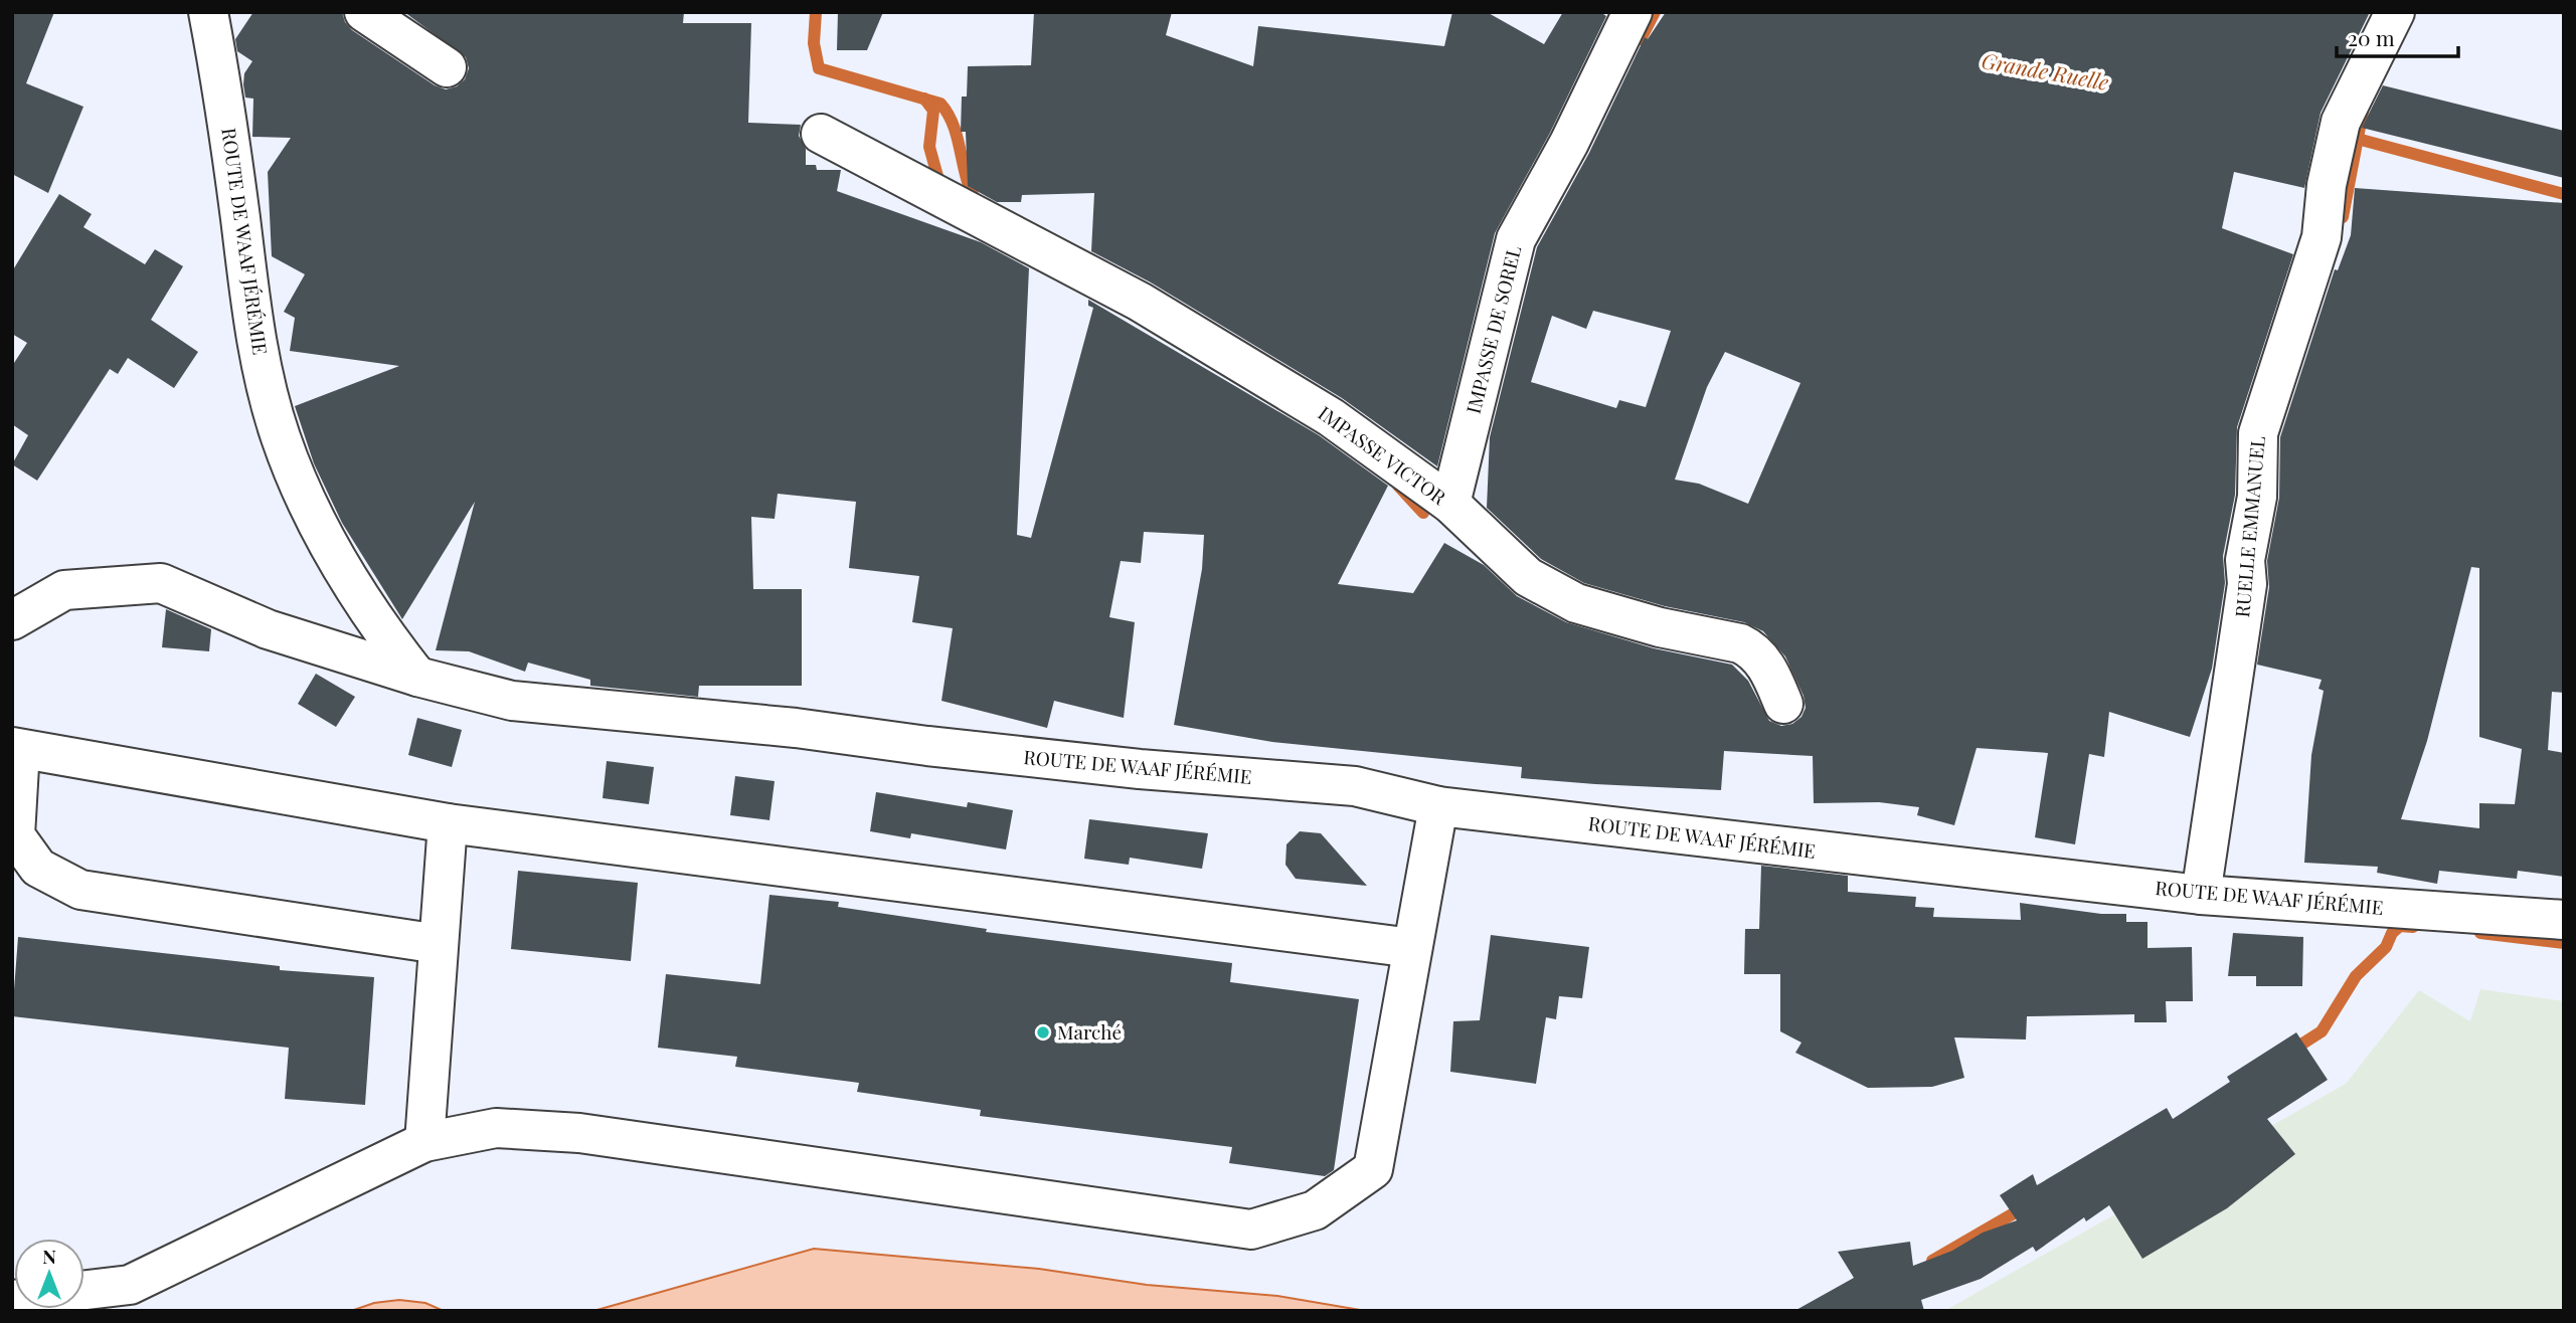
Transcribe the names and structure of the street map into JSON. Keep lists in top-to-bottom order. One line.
{"streets":{"street":["ROUTE DE WAAF JÉRÉMIE","IMPASSE DE SOREL","IMPASSE VICTOR","RUELLE EMMANUEL"]},"crossings":[["ROUTE DE WAAF JÉRÉMIE","RUELLE EMMANUEL"],["IMPASSE DE SOREL","IMPASSE VICTOR"]],"water":["Grande Ruelle"],"places":["Marché"],"scale_bar":"20 m","north":"top"}
